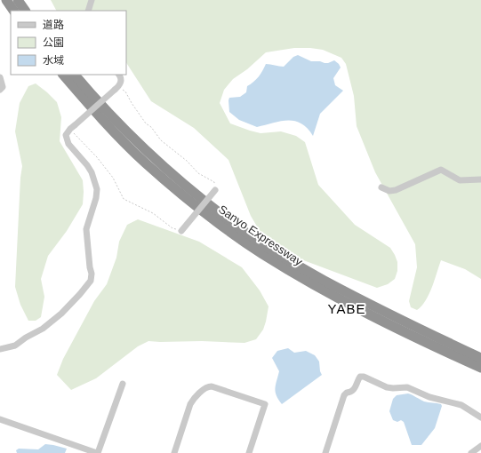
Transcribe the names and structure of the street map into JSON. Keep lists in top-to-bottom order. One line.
{"streets":{"highway":["Sanyo Expressway"]},"districts":["YABE"],"legend":["道路","公園","水域"]}
